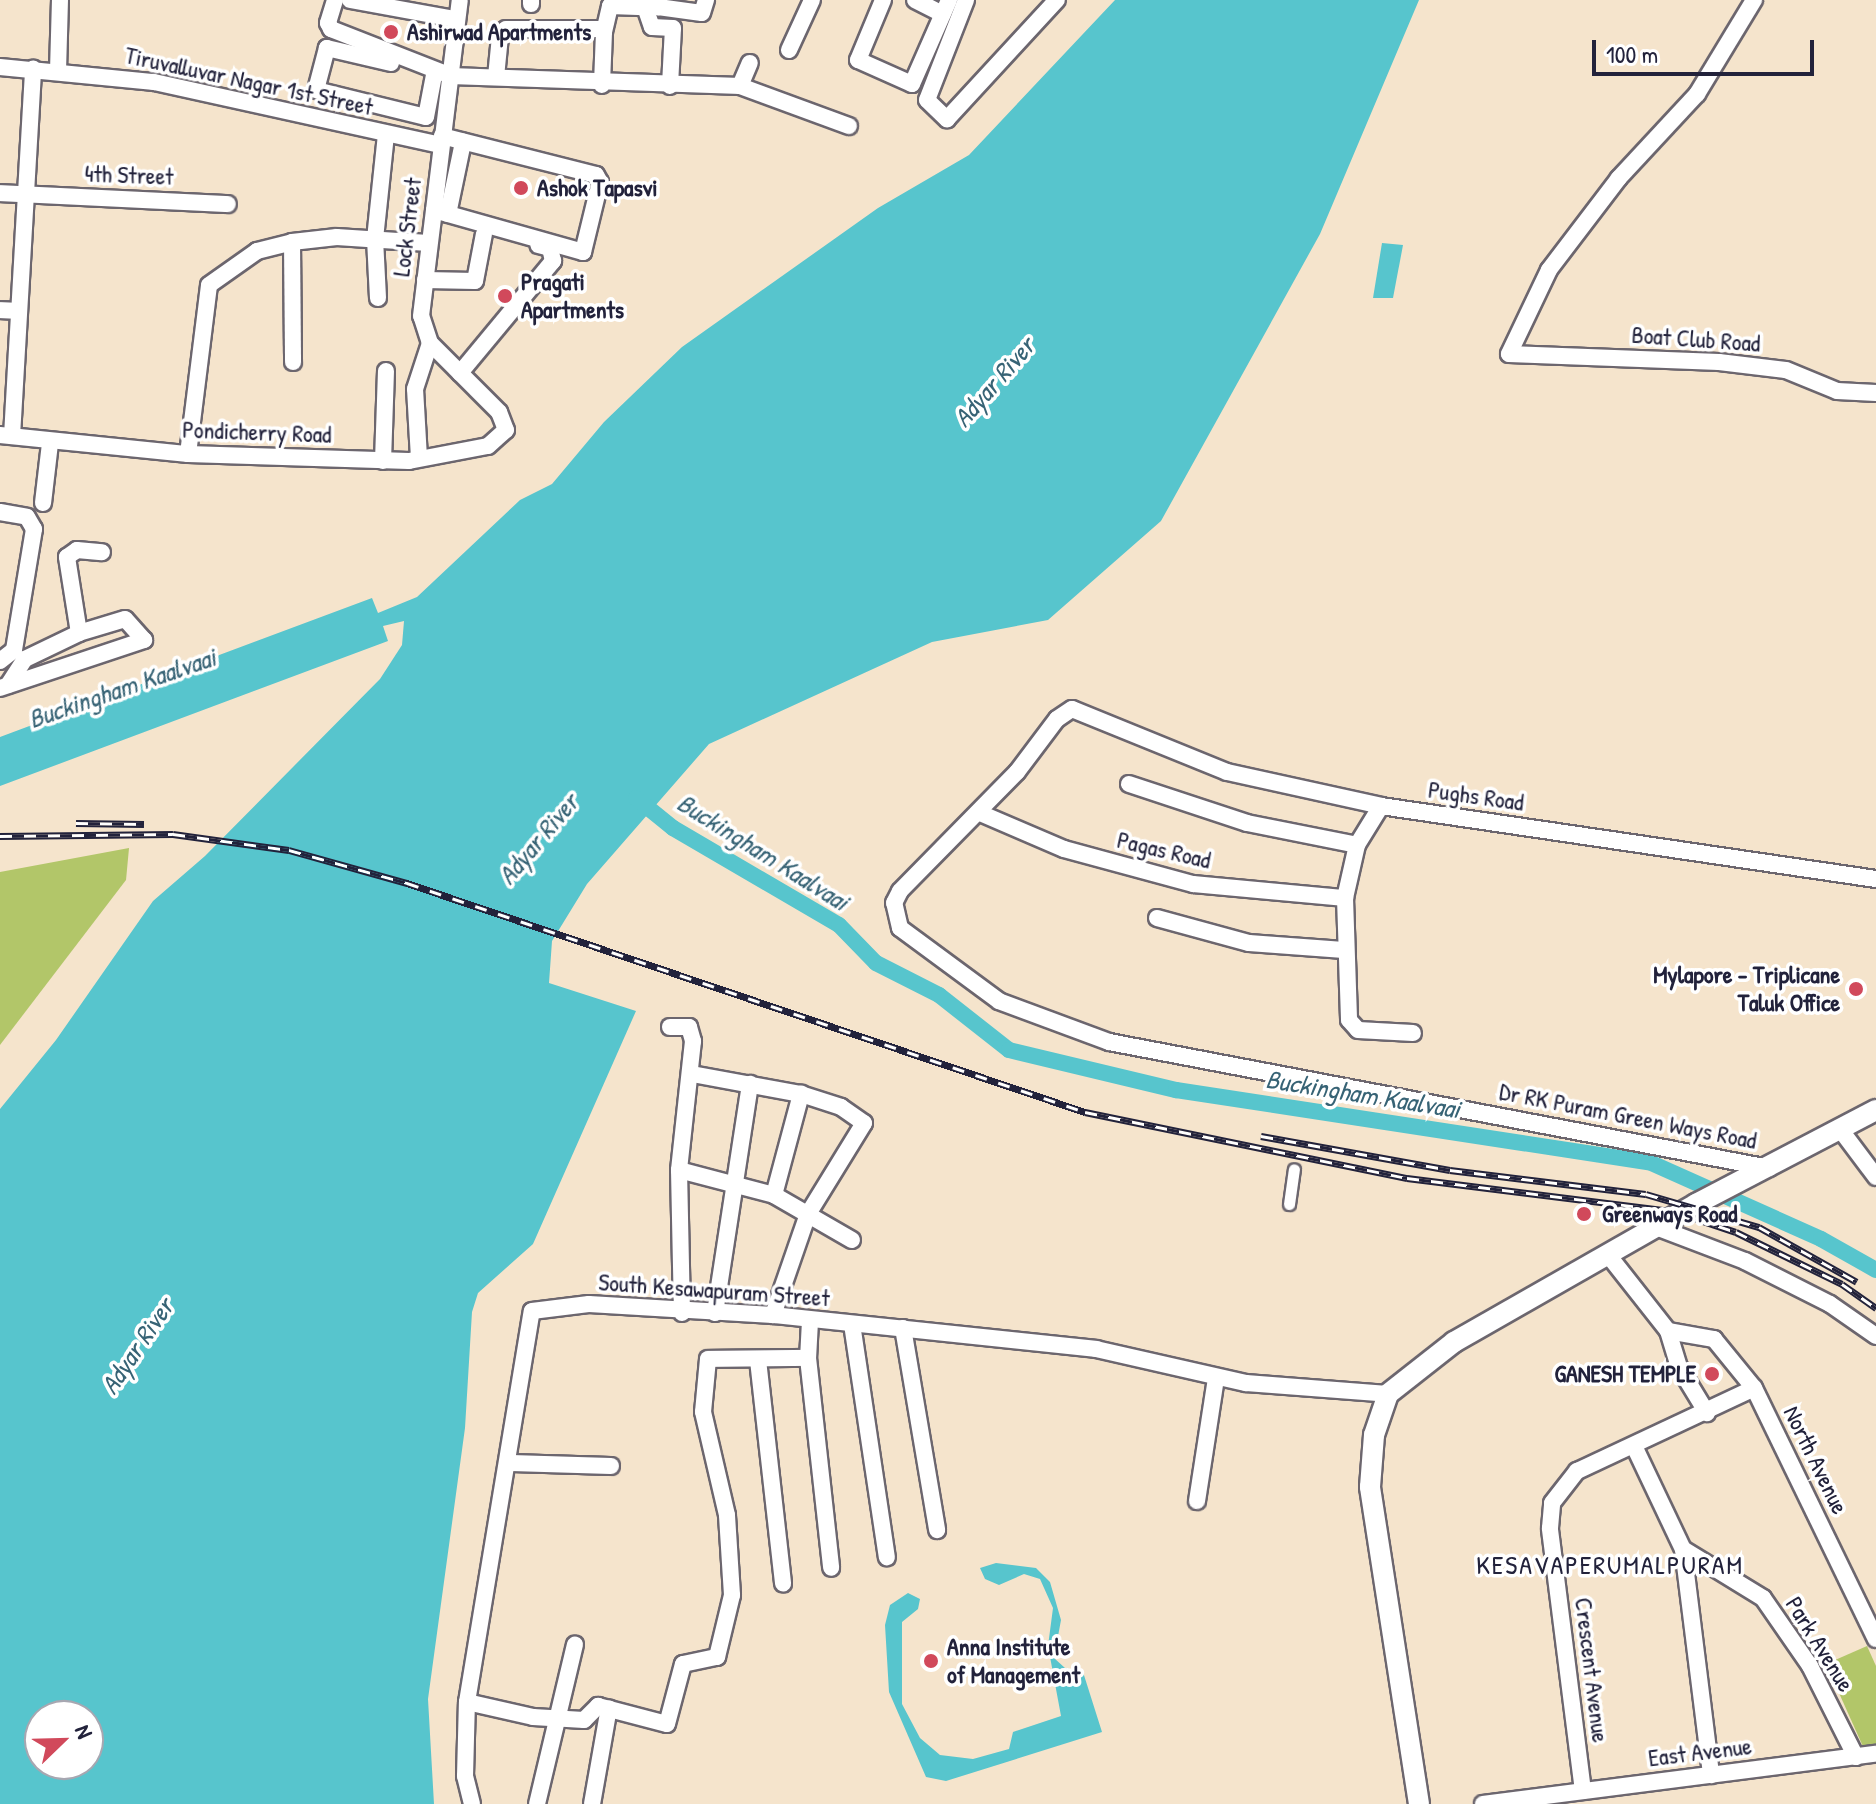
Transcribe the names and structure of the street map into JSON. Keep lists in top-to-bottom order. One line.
{"streets":{"street":["Tiruvalluvar Nagar 1st Street","4th Street","Lock Street","Boat Club Road","Pondicherry Road","Pughs Road","Pagas Road","Dr RK Puram Green Ways Road","South Kesawapuram Street","North Avenue","Park Avenue","Crescent Avenue","East Avenue"]},"crossings":[["Tiruvalluvar Nagar 1st Street","Lock Street"],["Pughs Road","Pagas Road"],["Pughs Road","Dr RK Puram Green Ways Road"],["Pagas Road","Dr RK Puram Green Ways Road"],["North Avenue","Crescent Avenue"],["Park Avenue","East Avenue"],["Crescent Avenue","East Avenue"]],"districts":["KESAVAPERUMALPURAM"],"water":["Adyar River","Buckingham Kaalvaai"],"places":["Ashirwad Apartments","Ashok Tapasvi","Pragati Apartments","Mylapore - Triplicane Taluk Office","Greenways Road","GANESH TEMPLE","Anna Institute of Management"],"scale_bar":"100 m","north":"top right"}
